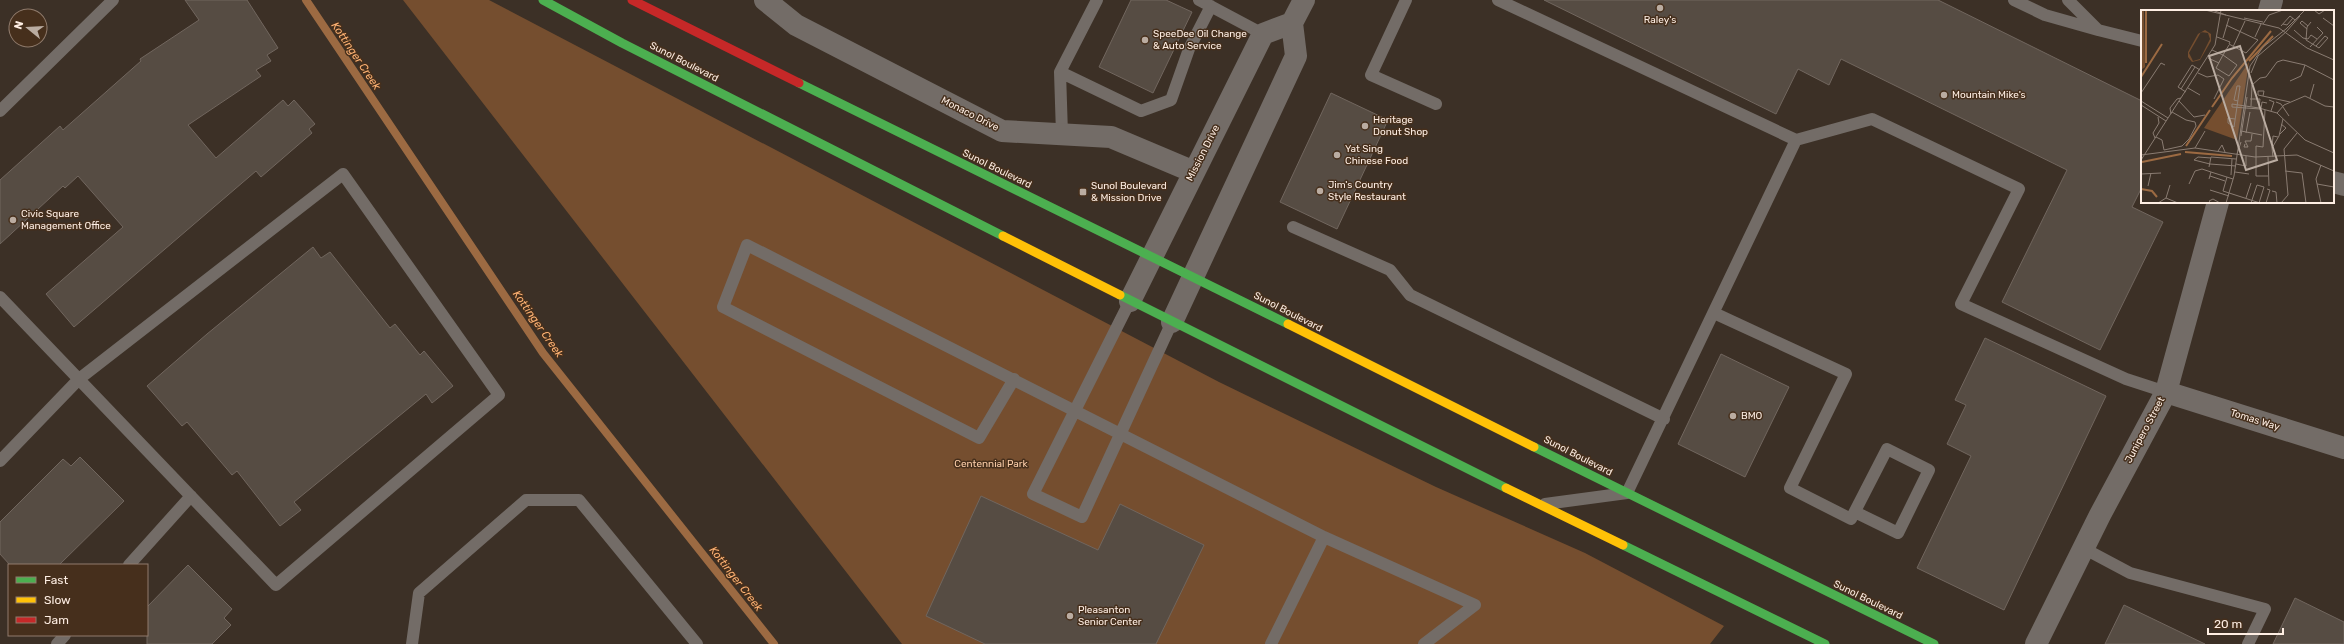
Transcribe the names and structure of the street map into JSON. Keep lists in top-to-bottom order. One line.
{"streets":{"main road":["Sunol Boulevard"],"street":["Monaco Drive","Mission Drive","Tomas Way","Junipero Street"]},"crossings":[["Sunol Boulevard","Mission Drive"],["Monaco Drive","Mission Drive"],["Tomas Way","Junipero Street"]],"water":["Kottinger Creek"],"parks":["Centennial Park"],"places":{"other":["Raley's","SpeeDee Oil Change & Auto Service","Mountain Mike's","Heritage Donut Shop","Yat Sing Chinese Food","Jim's Country Style Restaurant","Civic Square Management Office","BMO","Pleasanton Senior Center"],"transit":["Sunol Boulevard & Mission Drive"]},"legend":["Fast","Slow","Jam"],"scale_bar":"20 m","north":"left"}
